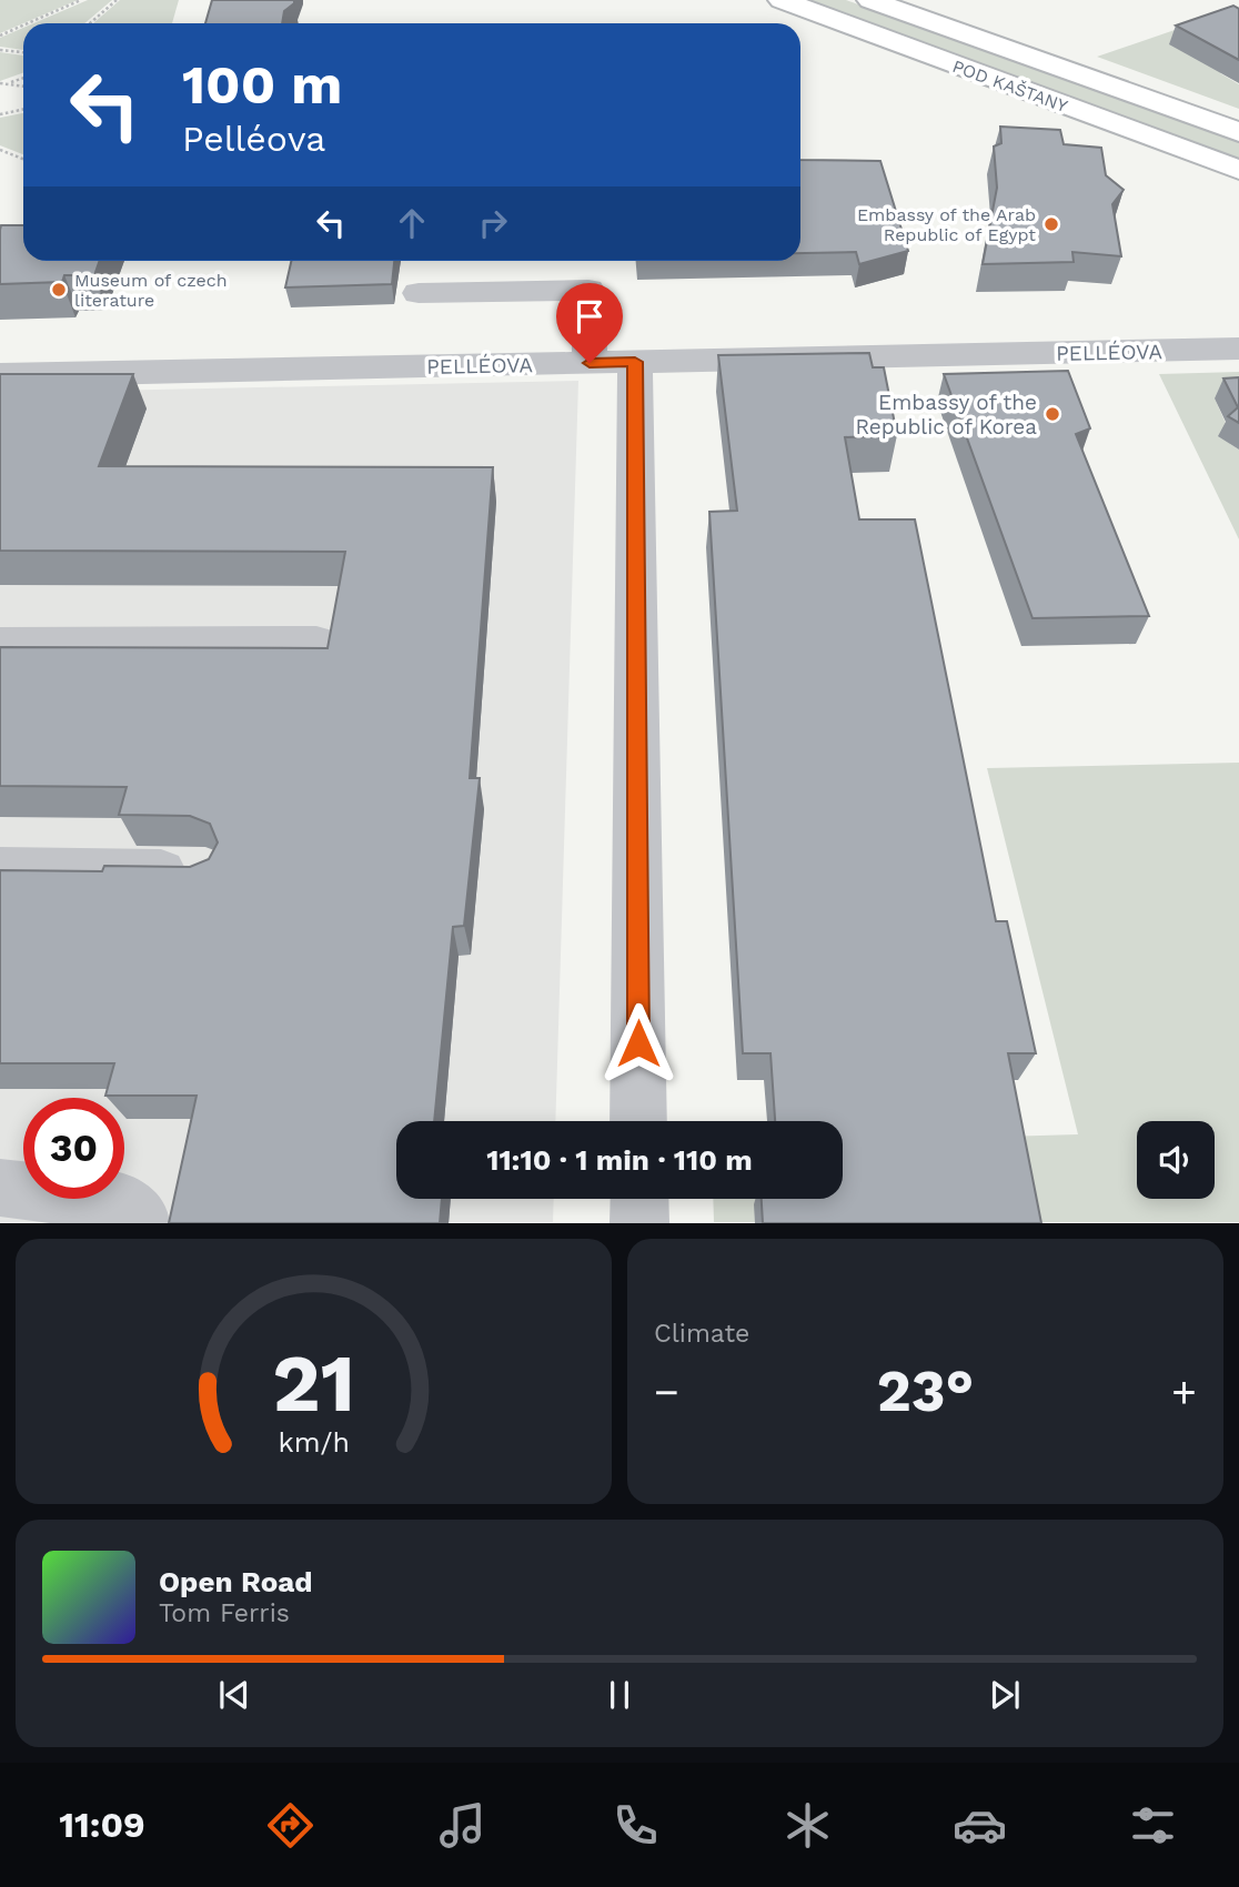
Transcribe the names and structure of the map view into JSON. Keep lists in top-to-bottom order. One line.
{"streets":{"main road":["POD KAŠTANY"],"street":["PELLÉOVA"]},"places":["Embassy of the Arab Republic of Egypt","Museum of czech literature","Embassy of the Republic of Korea"],"page":{"turn":["100 m","Pelléova"],"limit":"30","trip":"11:10 · 1 min · 110 m","tile":"Climate","heat":["−","23°","+"],"song":["Open Road","Tom Ferris"],"tabs":"11:09","gauge":["21","km/h"]}}
